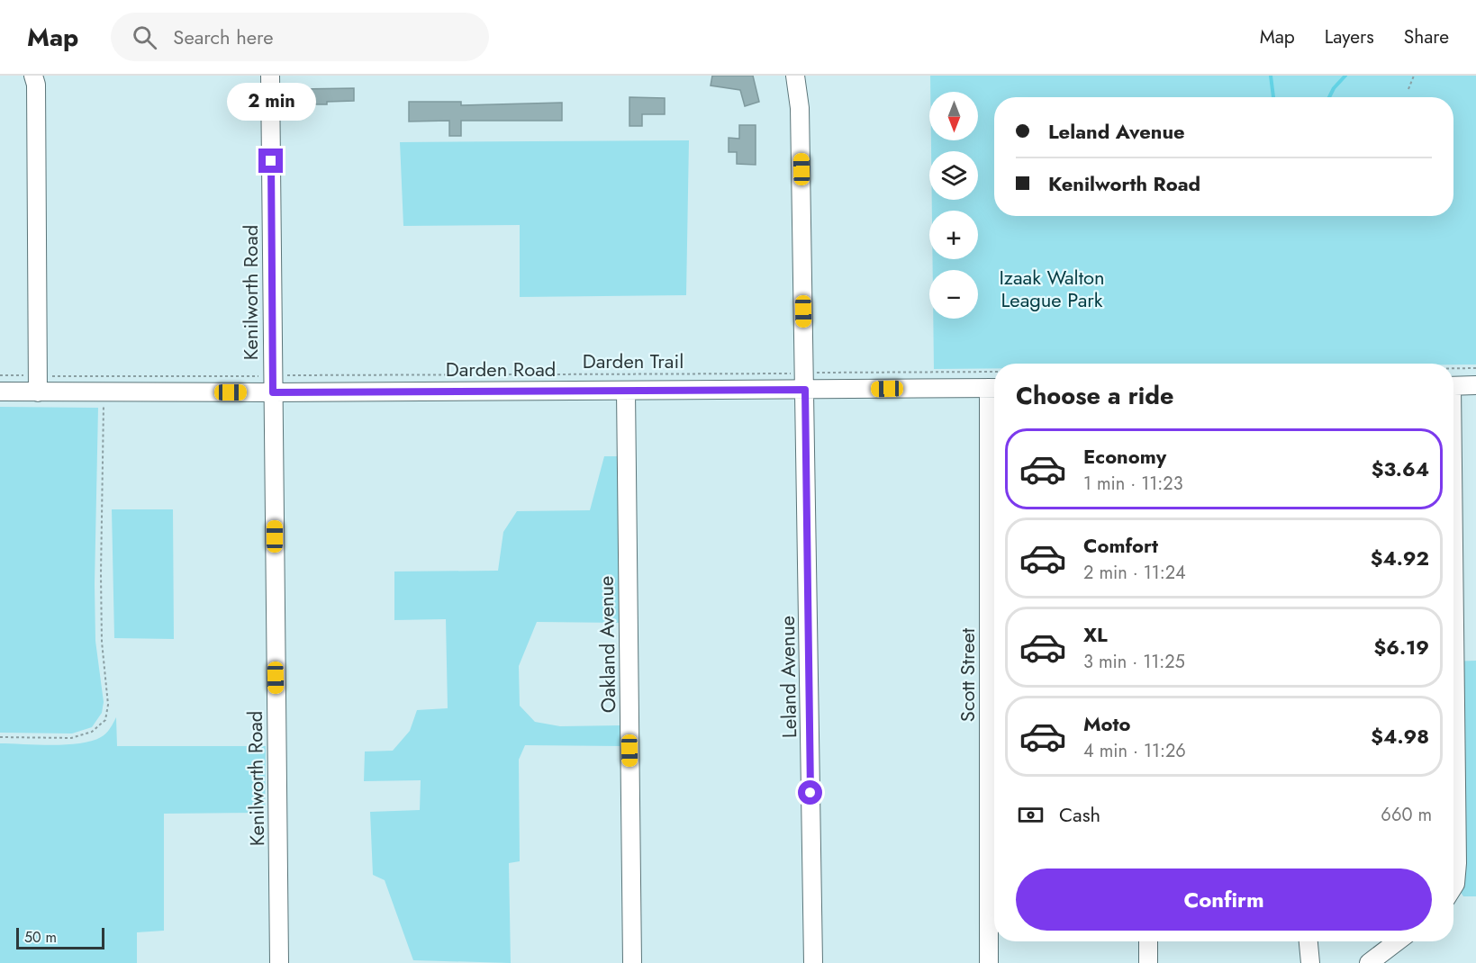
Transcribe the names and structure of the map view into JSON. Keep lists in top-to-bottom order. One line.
{"streets":{"street":["Kenilworth Road","Darden Road","Oakland Avenue","Scott Street","Leland Avenue"],"path":["Darden Trail"]},"crossings":[["Kenilworth Road","Darden Trail"],["Kenilworth Road","Darden Road"],["Darden Trail","Darden Road"],["Darden Trail","Leland Avenue"],["Darden Road","Oakland Avenue"],["Darden Road","Leland Avenue"]],"parks":["Izaak Walton League Park"],"scale_bar":"50 m","north":"bottom","page":{"header":"Map","search":"Search here","nav":["Map","Layers","Share"],"bubble":"2 min","map_buttons":["+","−"],"banner":["Leland Avenue","Kenilworth Road"],"heading":"Choose a ride","list":[{"name":"Economy","note":"1 min · 11:23","value":"$3.64"},{"name":"Comfort","note":"2 min · 11:24","value":"$4.92"},{"name":"XL","note":"3 min · 11:25","value":"$6.19"},{"name":"Moto","note":"4 min · 11:26","value":"$4.98"}],"pay":["Cash","660 m"],"buttons":"Confirm","scale":"50 m"}}
